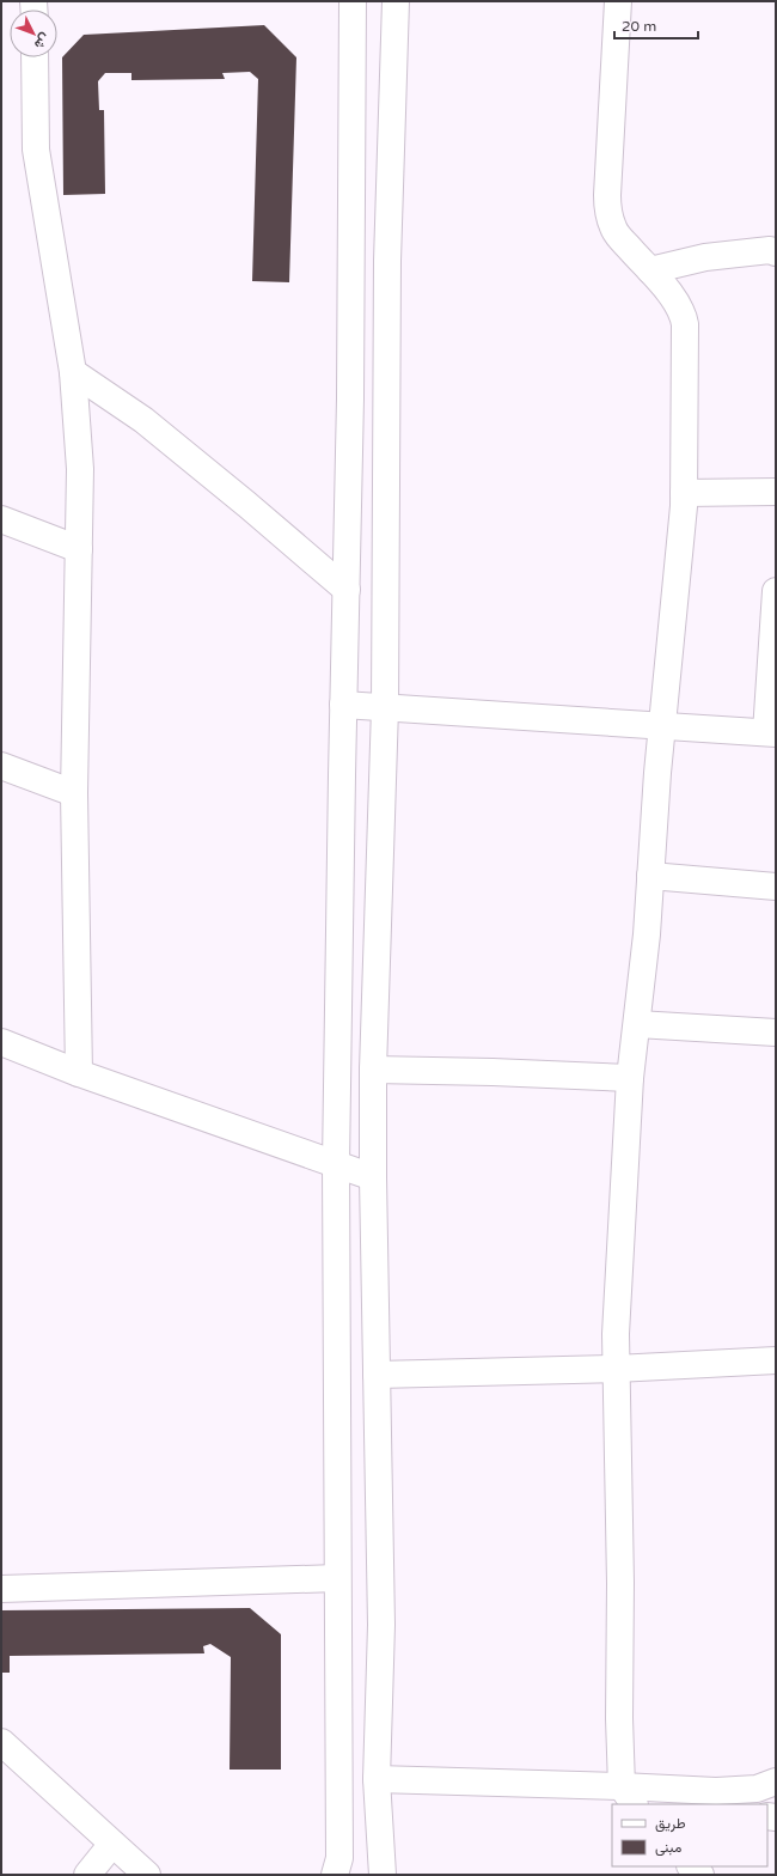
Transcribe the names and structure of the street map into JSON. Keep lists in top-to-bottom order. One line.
{"legend":["طريق","مبنى"],"scale_bar":"20 m","north":"bottom right"}
